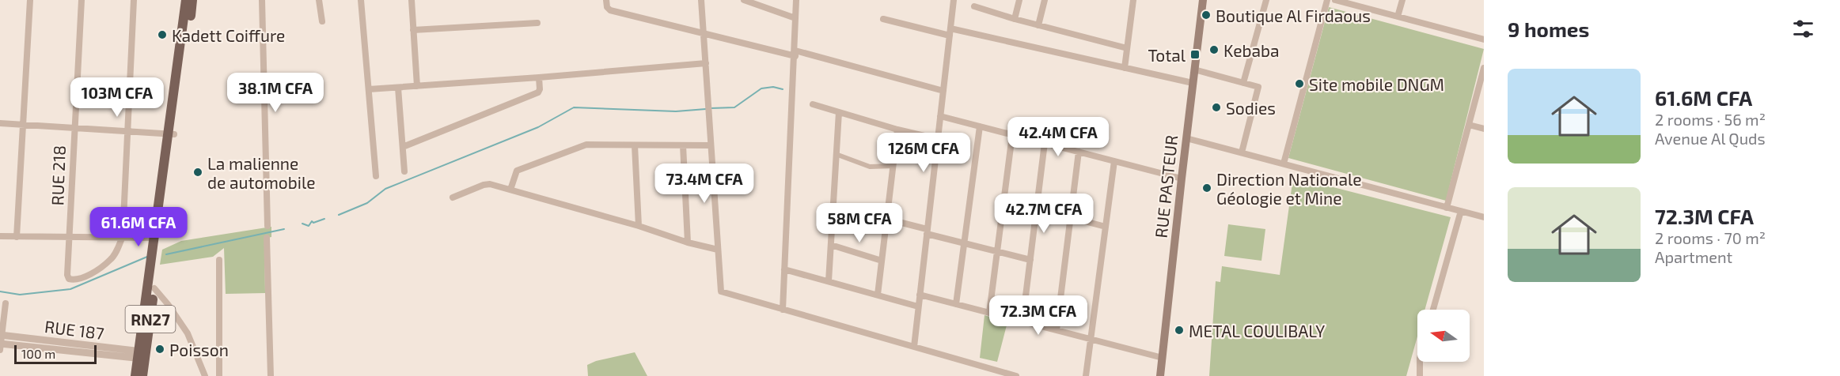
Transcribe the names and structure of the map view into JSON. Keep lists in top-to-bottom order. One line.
{"streets":{"main road":["RUE PASTEUR","RN27"],"street":["RUE 218","RUE 187"]},"crossings":[["RN27","RUE 187"]],"places":{"other":["Boutique Al Firdaous","Kadett Coiffure","Kebaba","Site mobile DNGM","Sodies","La malienne de automobile","Direction Nationale Géologie et Mine","METAL COULIBALY","Poisson"],"transit":["Total"]},"scale_bar":"100 m","north":"left","page":{"heading":"9 homes","list":[{"name":"61.6M CFA","note":"2 rooms · 56 m² · Avenue Al Quds"},{"name":"72.3M CFA","note":"2 rooms · 70 m² · Apartment"}],"price":["38.1M CFA","103M CFA","42.4M CFA","126M CFA","73.4M CFA","42.7M CFA","58M CFA","61.6M CFA","72.3M CFA"],"scale":"100 m"}}
